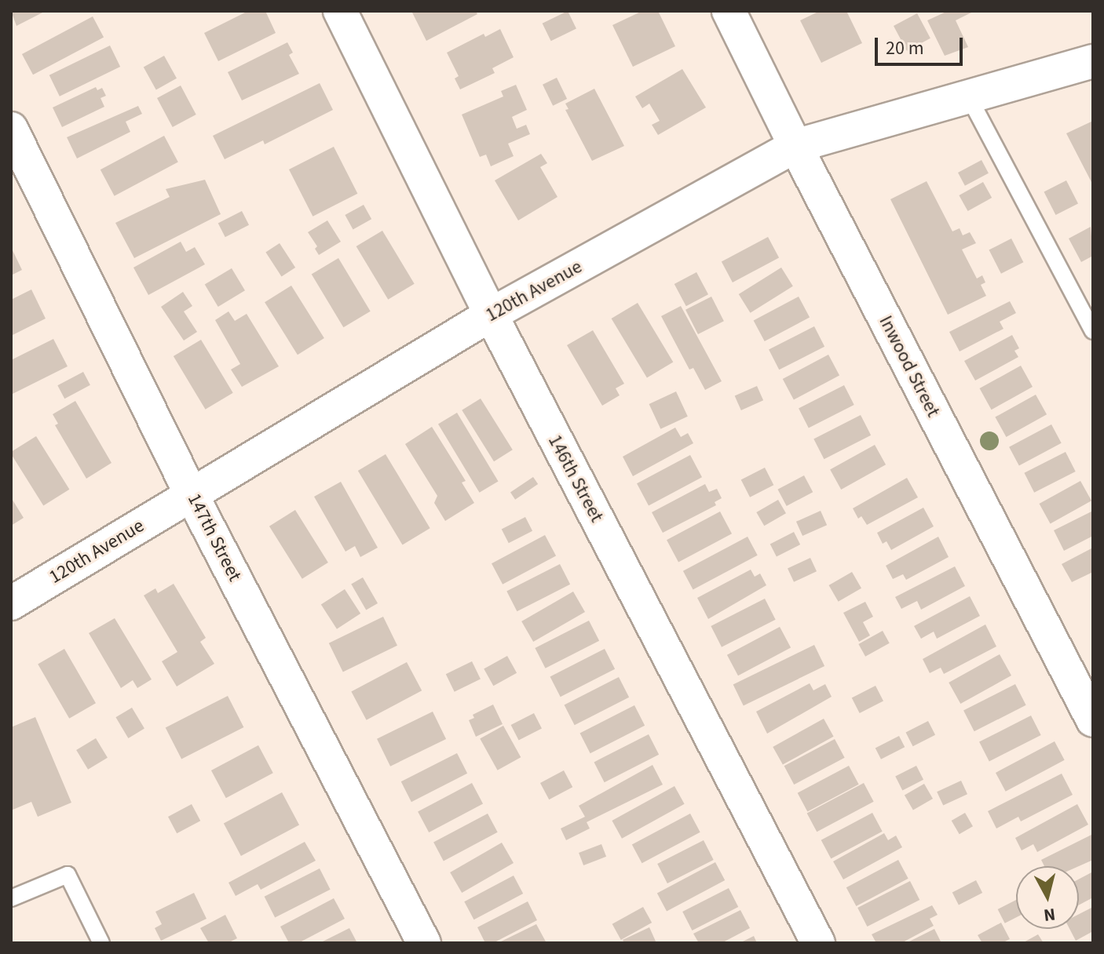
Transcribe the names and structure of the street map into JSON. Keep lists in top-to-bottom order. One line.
{"streets":{"street":["120th Avenue","Inwood Street","146th Street","147th Street"]},"crossings":[["120th Avenue","Inwood Street"],["120th Avenue","146th Street"],["120th Avenue","147th Street"]],"scale_bar":"20 m","north":"bottom"}
